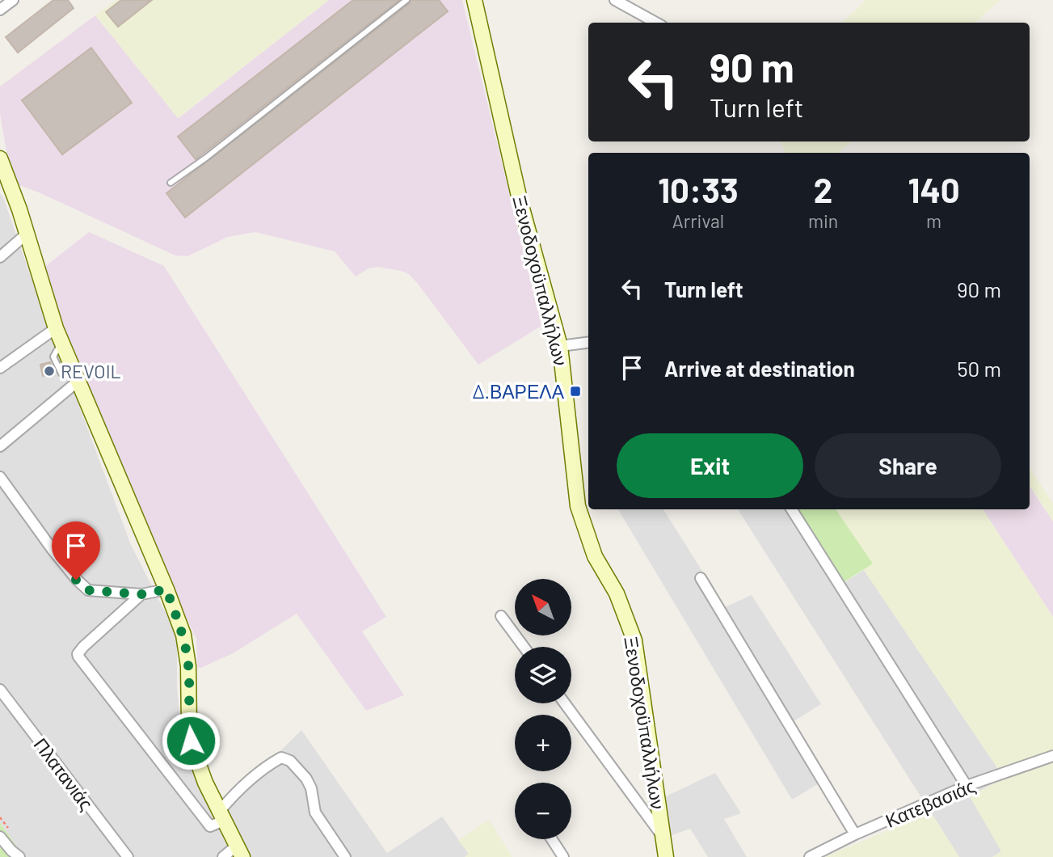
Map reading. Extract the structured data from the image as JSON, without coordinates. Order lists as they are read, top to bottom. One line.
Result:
{"streets":{"street":["Ξενοδοχοϋπαλλήλων","Πλατανιάς","Κατεβασιάς"]},"places":{"other":["REVOIL"],"transit":["Δ.ΒΑΡΕΛΑ"]},"north":"top left","page":{"turn":["90 m","Turn left"],"eta":["10:33","Arrival","2","min","140","m"],"list":[{"name":"Turn left","value":"90 m"},{"name":"Arrive at destination","value":"50 m"}],"buttons":["Exit","Share"],"map_buttons":["+","−"]}}
